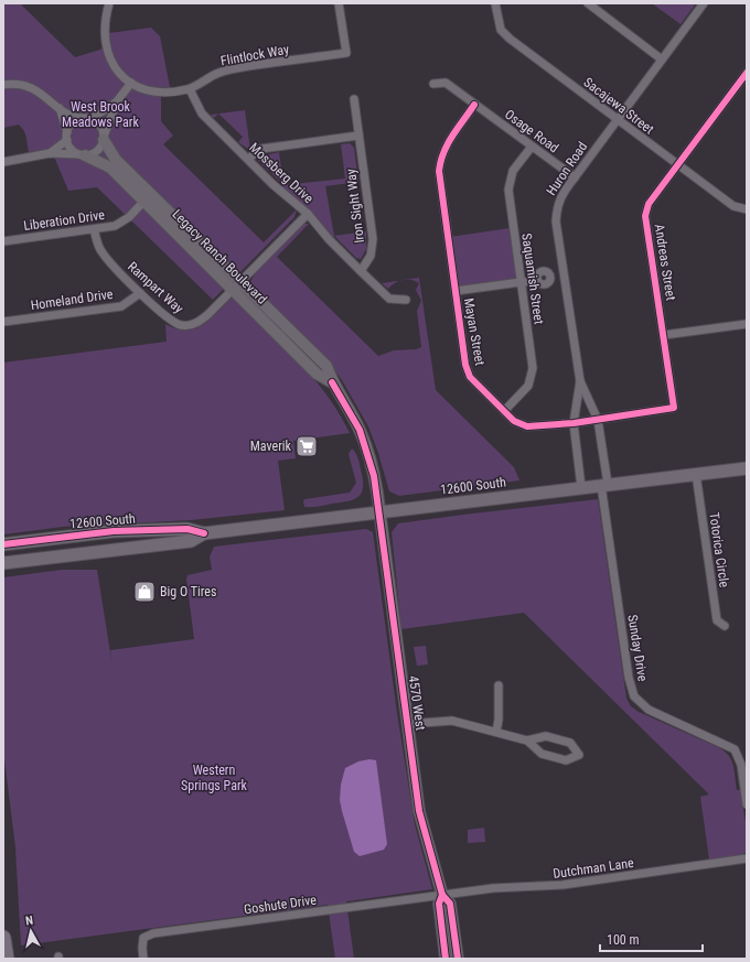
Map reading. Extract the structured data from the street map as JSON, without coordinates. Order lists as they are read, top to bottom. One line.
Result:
{"streets":{"main road":["12600 South"],"street":["Flintlock Way","Sacajewa Street","Osage Road","Huron Road","Mossberg Drive","Iron Sight Way","Liberation Drive","Legacy Ranch Boulevard","Andreas Street","Saquamish Street","Rampart Way","Homeland Drive","Mayan Street","Totorica Circle","Sunday Drive","4570 West","Dutchman Lane","Goshute Drive"]},"crossings":[["Flintlock Way","Mossberg Drive"],["Sacajewa Street","Huron Road"],["Sacajewa Street","Andreas Street"],["Osage Road","Huron Road"],["Osage Road","Saquamish Street"],["Osage Road","Mayan Street"],["Huron Road","Mayan Street"],["Huron Road","12600 South"],["Huron Road","Sunday Drive"],["Mossberg Drive","Iron Sight Way"],["Mossberg Drive","Rampart Way"],["Liberation Drive","Legacy Ranch Boulevard"],["Liberation Drive","Rampart Way"],["Legacy Ranch Boulevard","Rampart Way"],["Legacy Ranch Boulevard","12600 South"],["Legacy Ranch Boulevard","4570 West"],["Andreas Street","Mayan Street"],["Saquamish Street","Mayan Street"],["Rampart Way","Homeland Drive"],["12600 South","Totorica Circle"],["12600 South","Sunday Drive"],["12600 South","4570 West"],["4570 West","Dutchman Lane"],["4570 West","Goshute Drive"],["Dutchman Lane","Goshute Drive"]],"parks":["West Brook Meadows Park","Western Springs Park"],"places":{"supermarket":["Maverik"],"shop":["Big O Tires"]},"scale_bar":"100 m","north":"top"}
